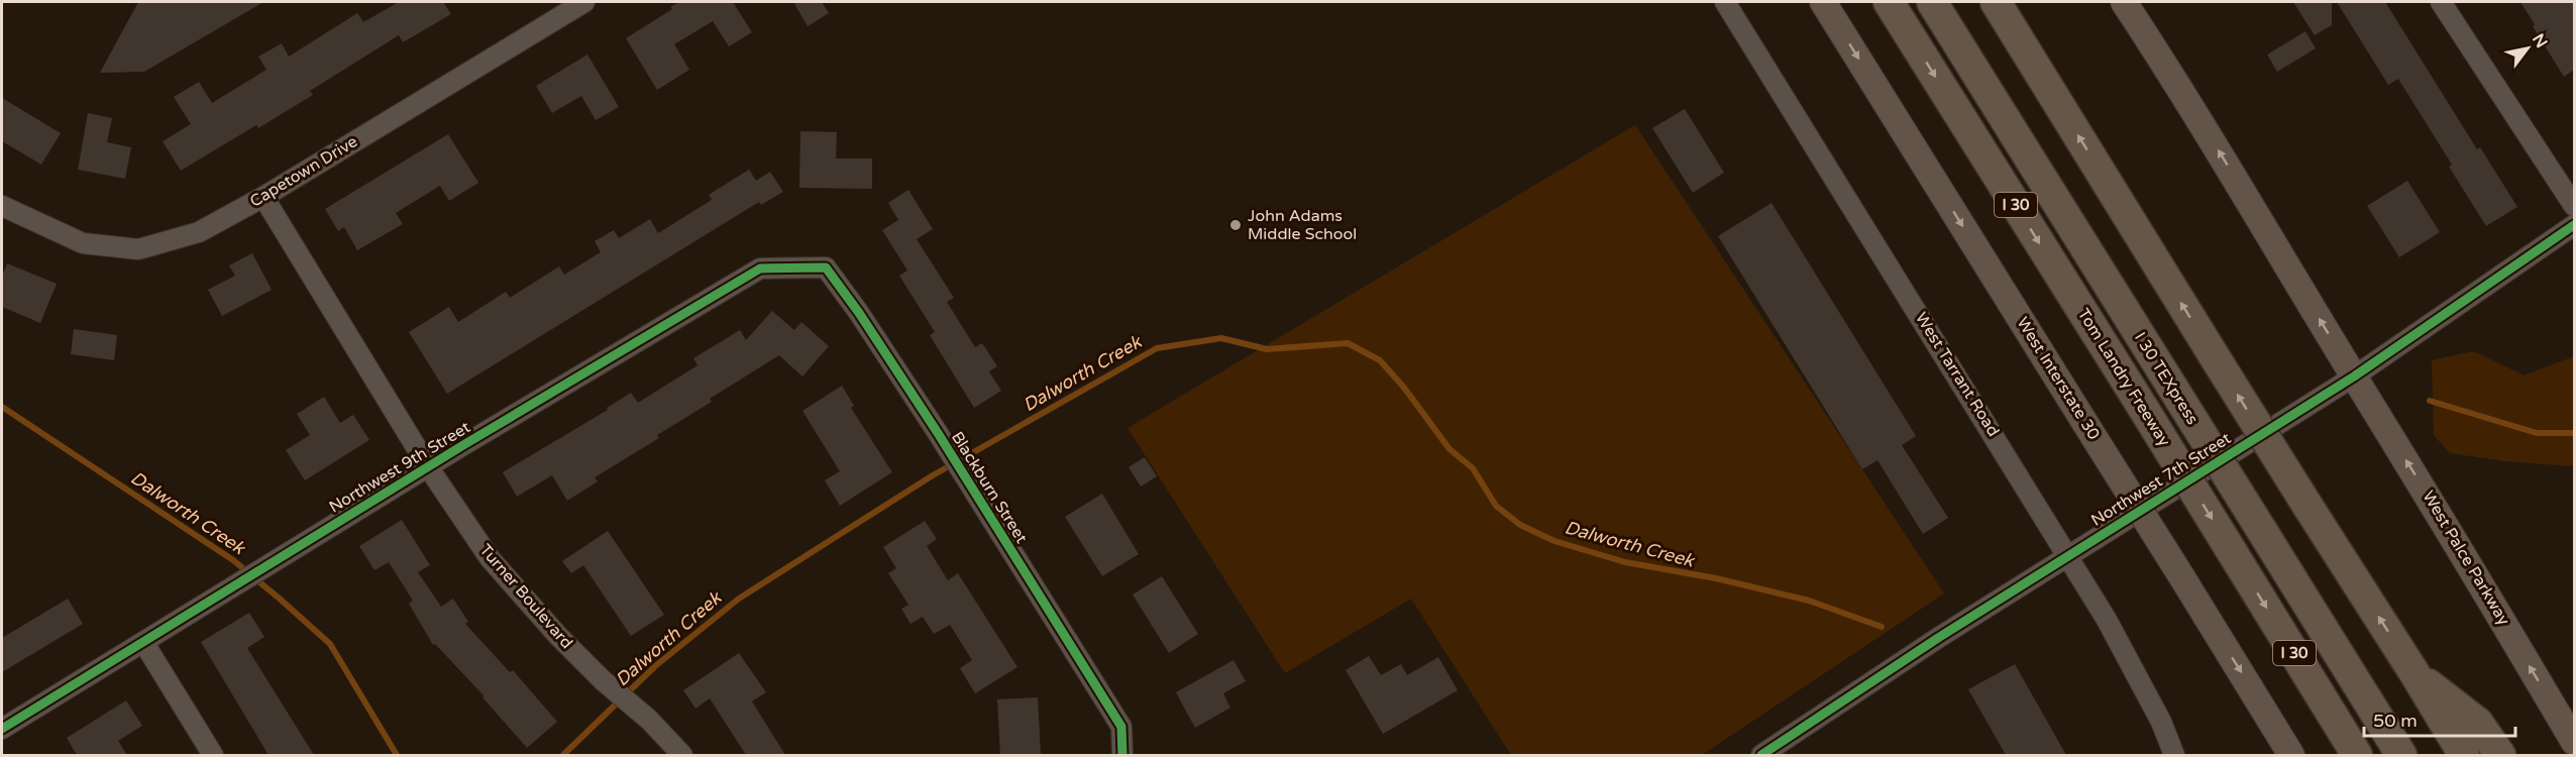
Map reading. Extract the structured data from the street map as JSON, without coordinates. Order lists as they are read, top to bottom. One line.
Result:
{"streets":{"highway":["I 30","Tom Landry Freeway","I 30 TEXpress"],"main road":["West Interstate 30","West Palce Parkway"],"street":["Capetown Drive","West Tarrant Road","Northwest 9th Street","Northwest 7th Street","Blackburn Street","Turner Boulevard"]},"crossings":[["Capetown Drive","Turner Boulevard"],["West Tarrant Road","Northwest 7th Street"],["Northwest 9th Street","Blackburn Street"],["Northwest 9th Street","Turner Boulevard"],["Northwest 7th Street","West Palce Parkway"]],"one_way":["West Interstate 30","West Palce Parkway"],"water":["Dalworth Creek"],"places":["John Adams Middle School"],"scale_bar":"50 m","north":"top right"}
